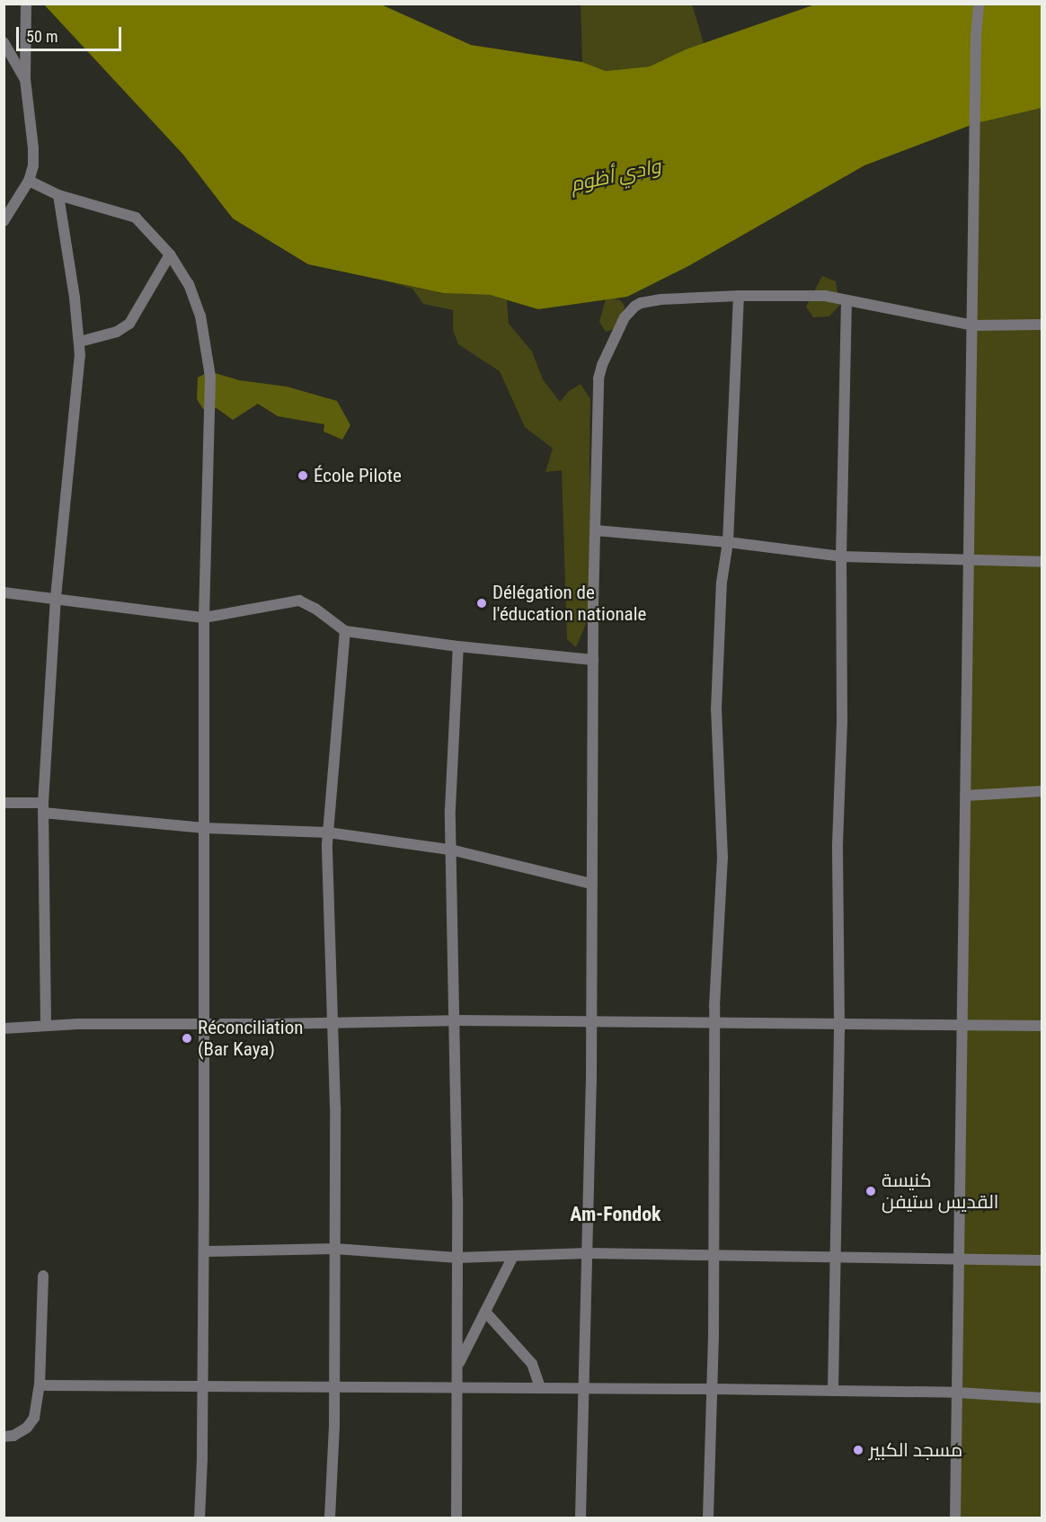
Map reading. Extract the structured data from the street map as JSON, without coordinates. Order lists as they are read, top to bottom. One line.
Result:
{"districts":["Am-Fondok"],"water":["وادي أظوم"],"places":["École Pilote","Délégation de l'éducation nationale","Réconciliation (Bar Kaya)","كنيسة القديس ستيفن","مسجد الكبير"],"scale_bar":"50 m"}
